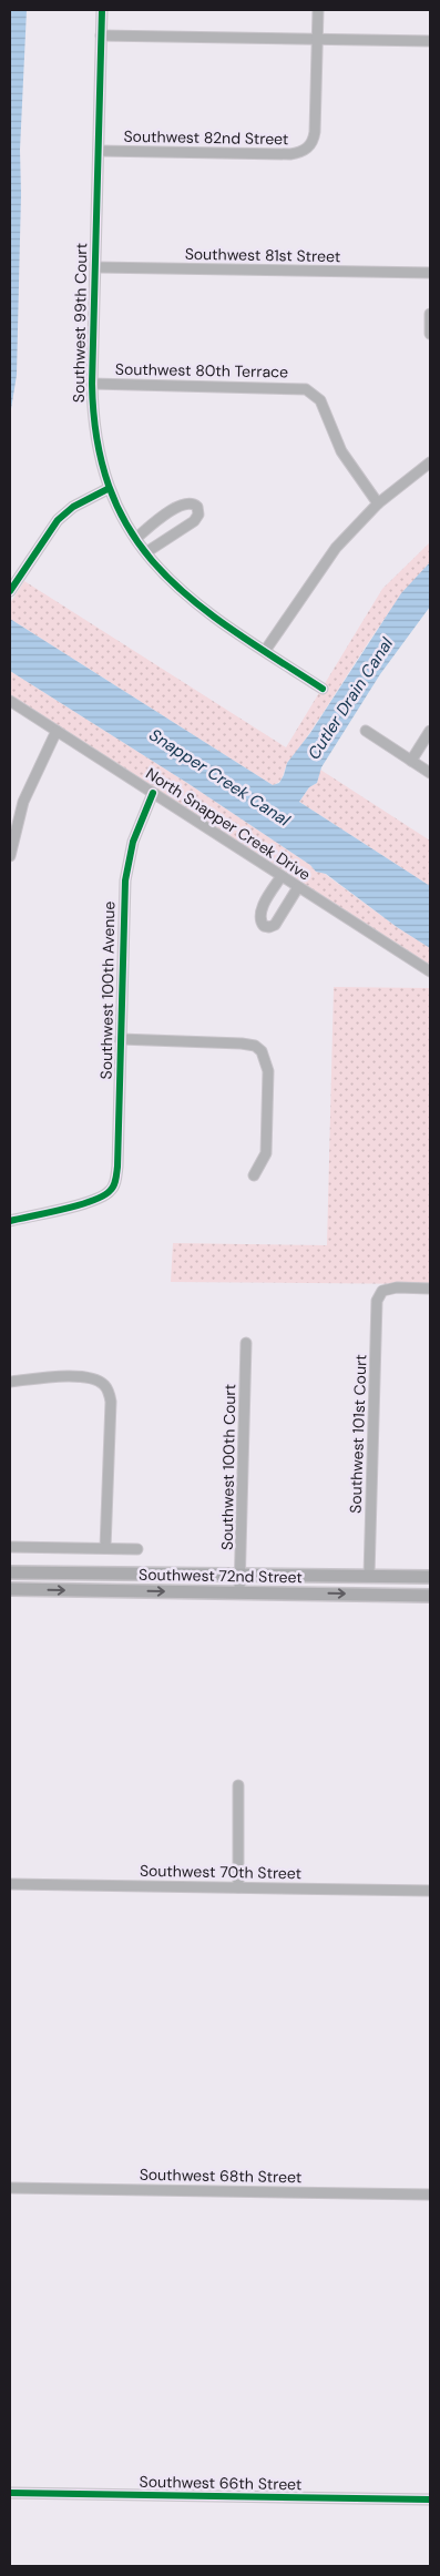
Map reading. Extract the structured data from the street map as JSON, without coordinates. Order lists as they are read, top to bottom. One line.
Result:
{"streets":{"main road":["Southwest 72nd Street"],"street":["Southwest 82nd Street","Southwest 81st Street","Southwest 99th Court","Southwest 80th Terrace","North Snapper Creek Drive","Southwest 100th Avenue","Southwest 101st Court","Southwest 100th Court","Southwest 70th Street","Southwest 68th Street","Southwest 66th Street"]},"crossings":[["Southwest 82nd Street","Southwest 99th Court"],["Southwest 81st Street","Southwest 99th Court"],["Southwest 99th Court","Southwest 80th Terrace"],["North Snapper Creek Drive","Southwest 100th Avenue"],["Southwest 101st Court","Southwest 72nd Street"],["Southwest 100th Court","Southwest 72nd Street"]],"water":["Cutler Drain Canal","Snapper Creek Canal"]}
